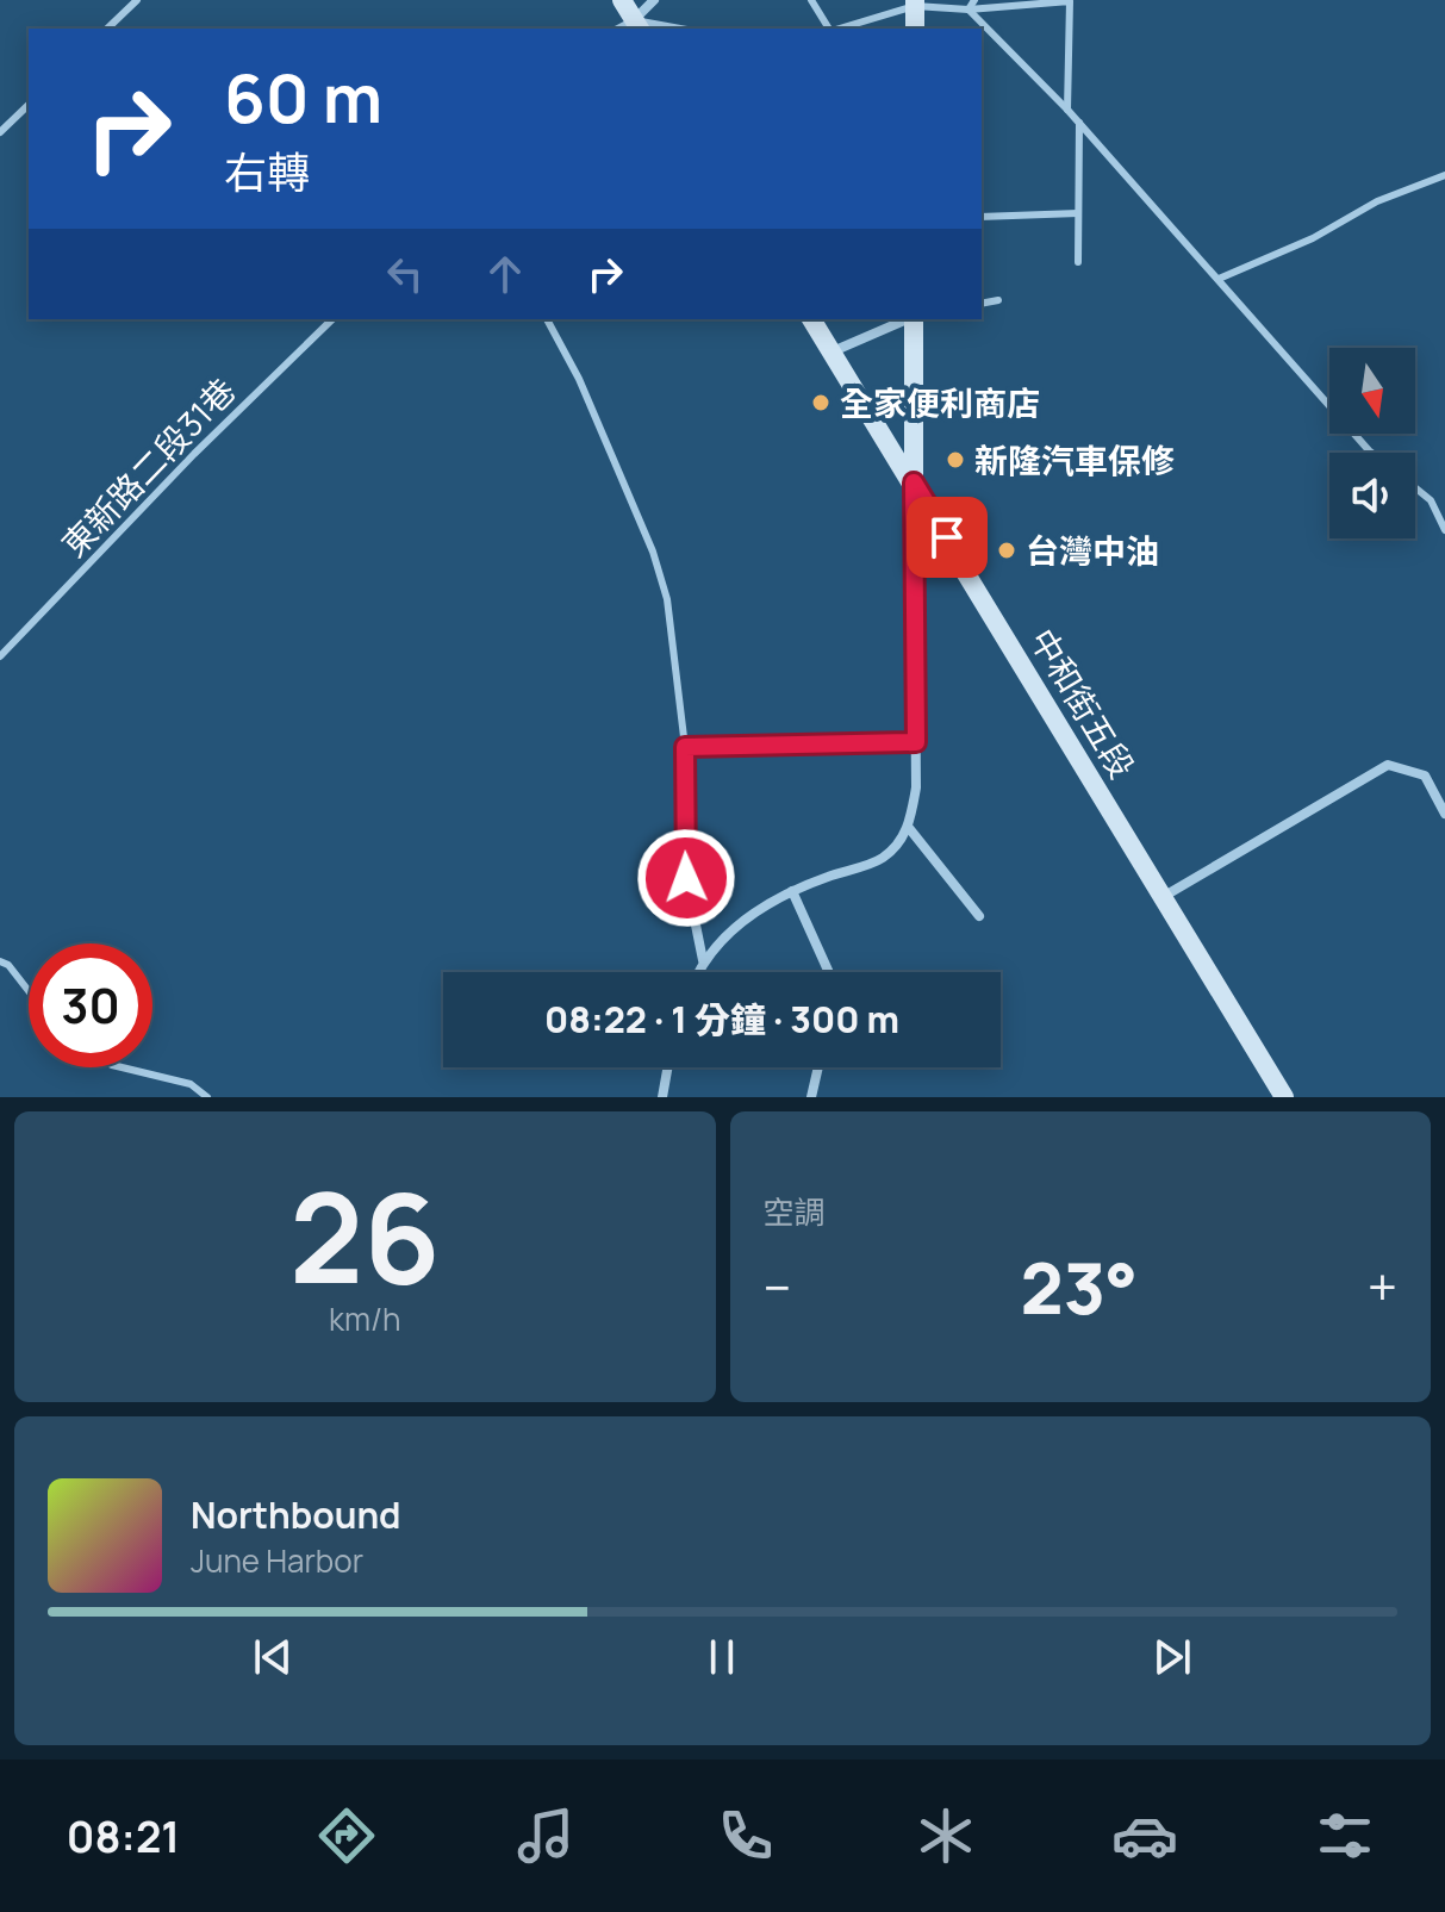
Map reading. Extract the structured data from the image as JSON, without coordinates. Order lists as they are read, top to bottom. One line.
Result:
{"streets":{"main road":["中和街五段"],"lane":["東新路二段31巷"]},"places":["全家便利商店","新隆汽車保修","台灣中油"],"north":"bottom","page":{"turn":["60 m","右轉"],"limit":"30","trip":"08:22 · 1 分鐘 · 300 m","tile":[["26","km/h"],"空調"],"heat":["−","23°","+"],"song":["Northbound","June Harbor"],"tabs":"08:21"}}
